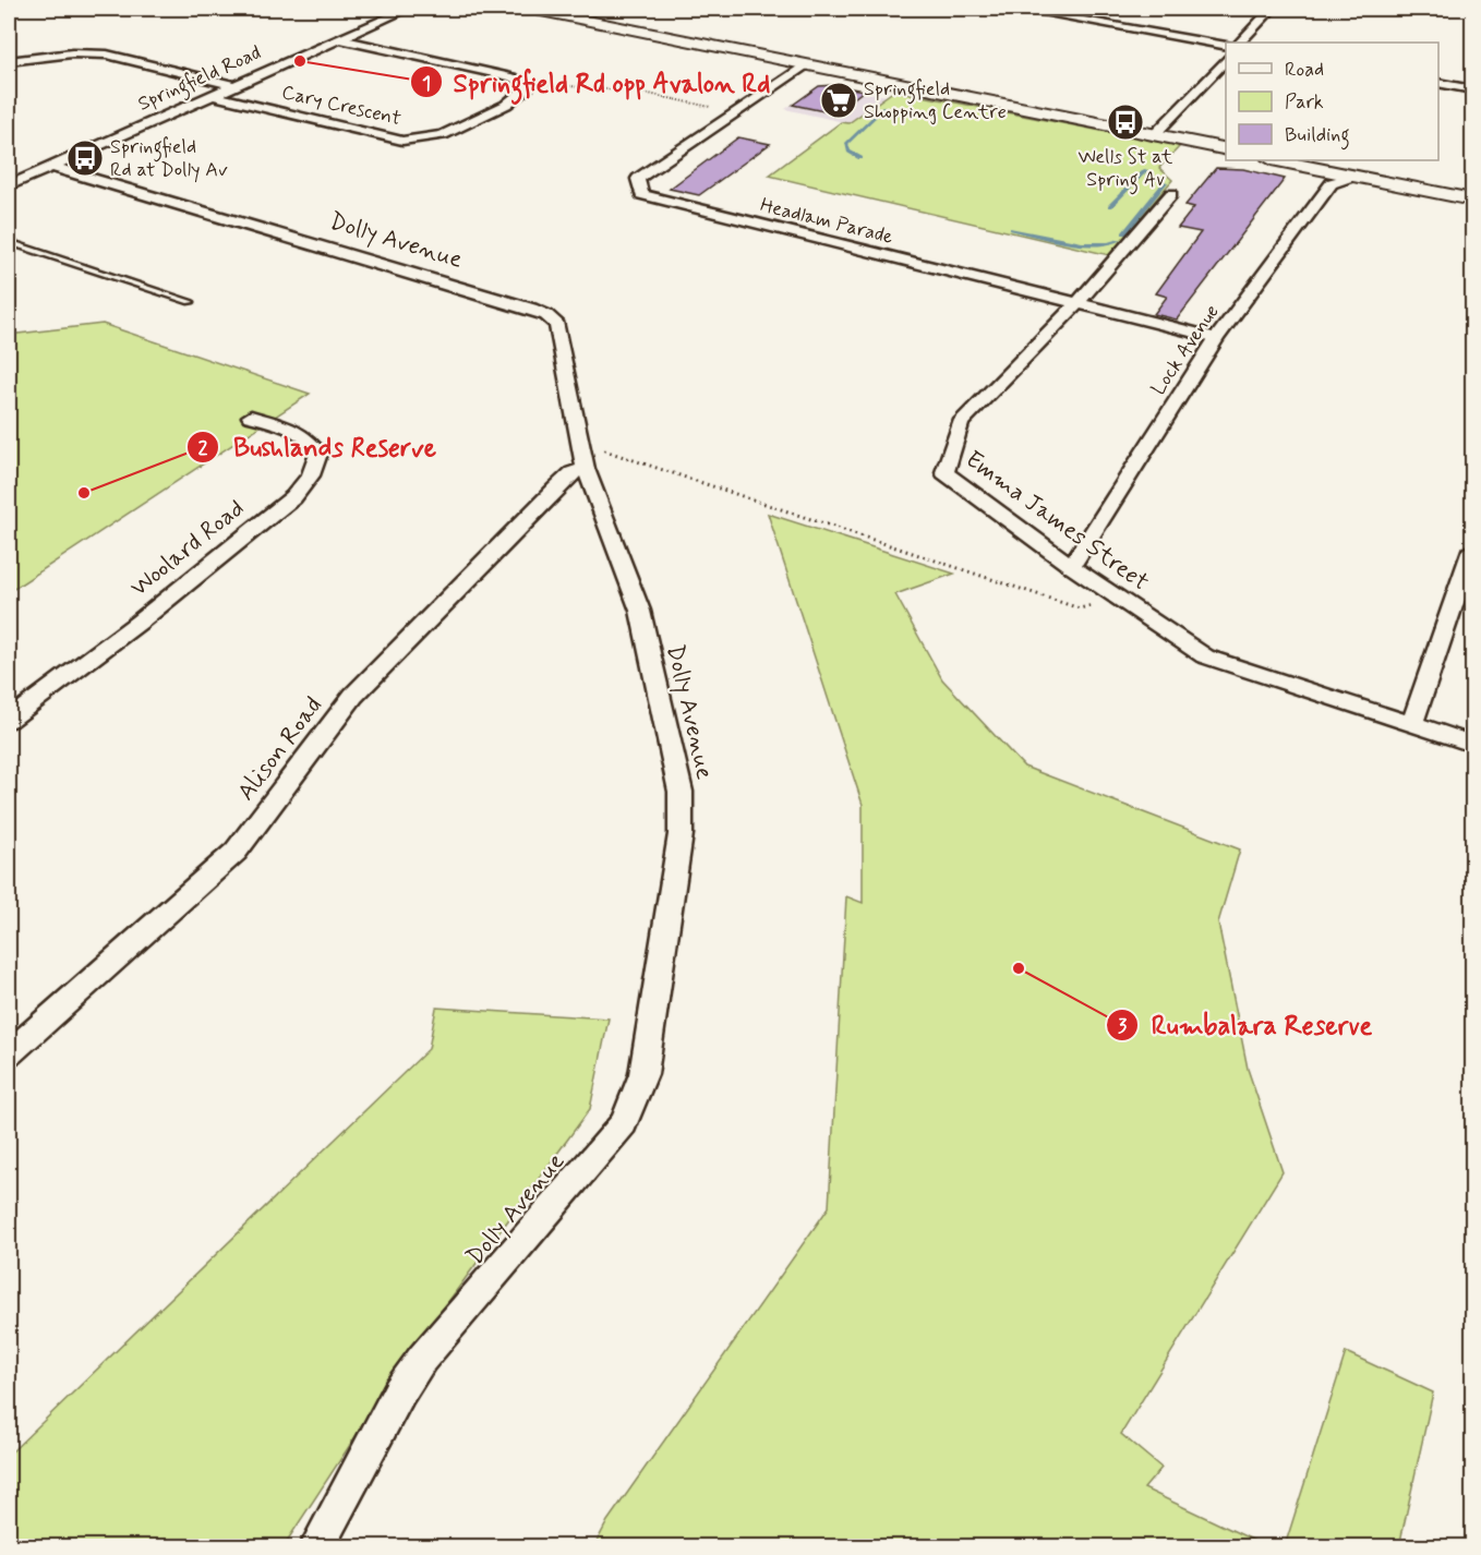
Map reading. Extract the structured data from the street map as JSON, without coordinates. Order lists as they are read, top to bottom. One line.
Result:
{"streets":{"street":["Springfield Road","Cary Crescent","Headlam Parade","Dolly Avenue","Lock Avenue","Emma James Street","Woolard Road","Alison Road"]},"crossings":[["Springfield Road","Cary Crescent"],["Springfield Road","Dolly Avenue"],["Headlam Parade","Lock Avenue"],["Headlam Parade","Emma James Street"],["Dolly Avenue","Alison Road"],["Lock Avenue","Emma James Street"]],"places":{"other":["Springfield Rd opp Avalon Rd","Bushlands Reserve","Rumbalara Reserve"],"supermarket":["Springfield Shopping Centre"],"bus stop":["Wells St at Spring Av","Springfield Rd at Dolly Av"]},"legend":["Road","Park","Building"]}
